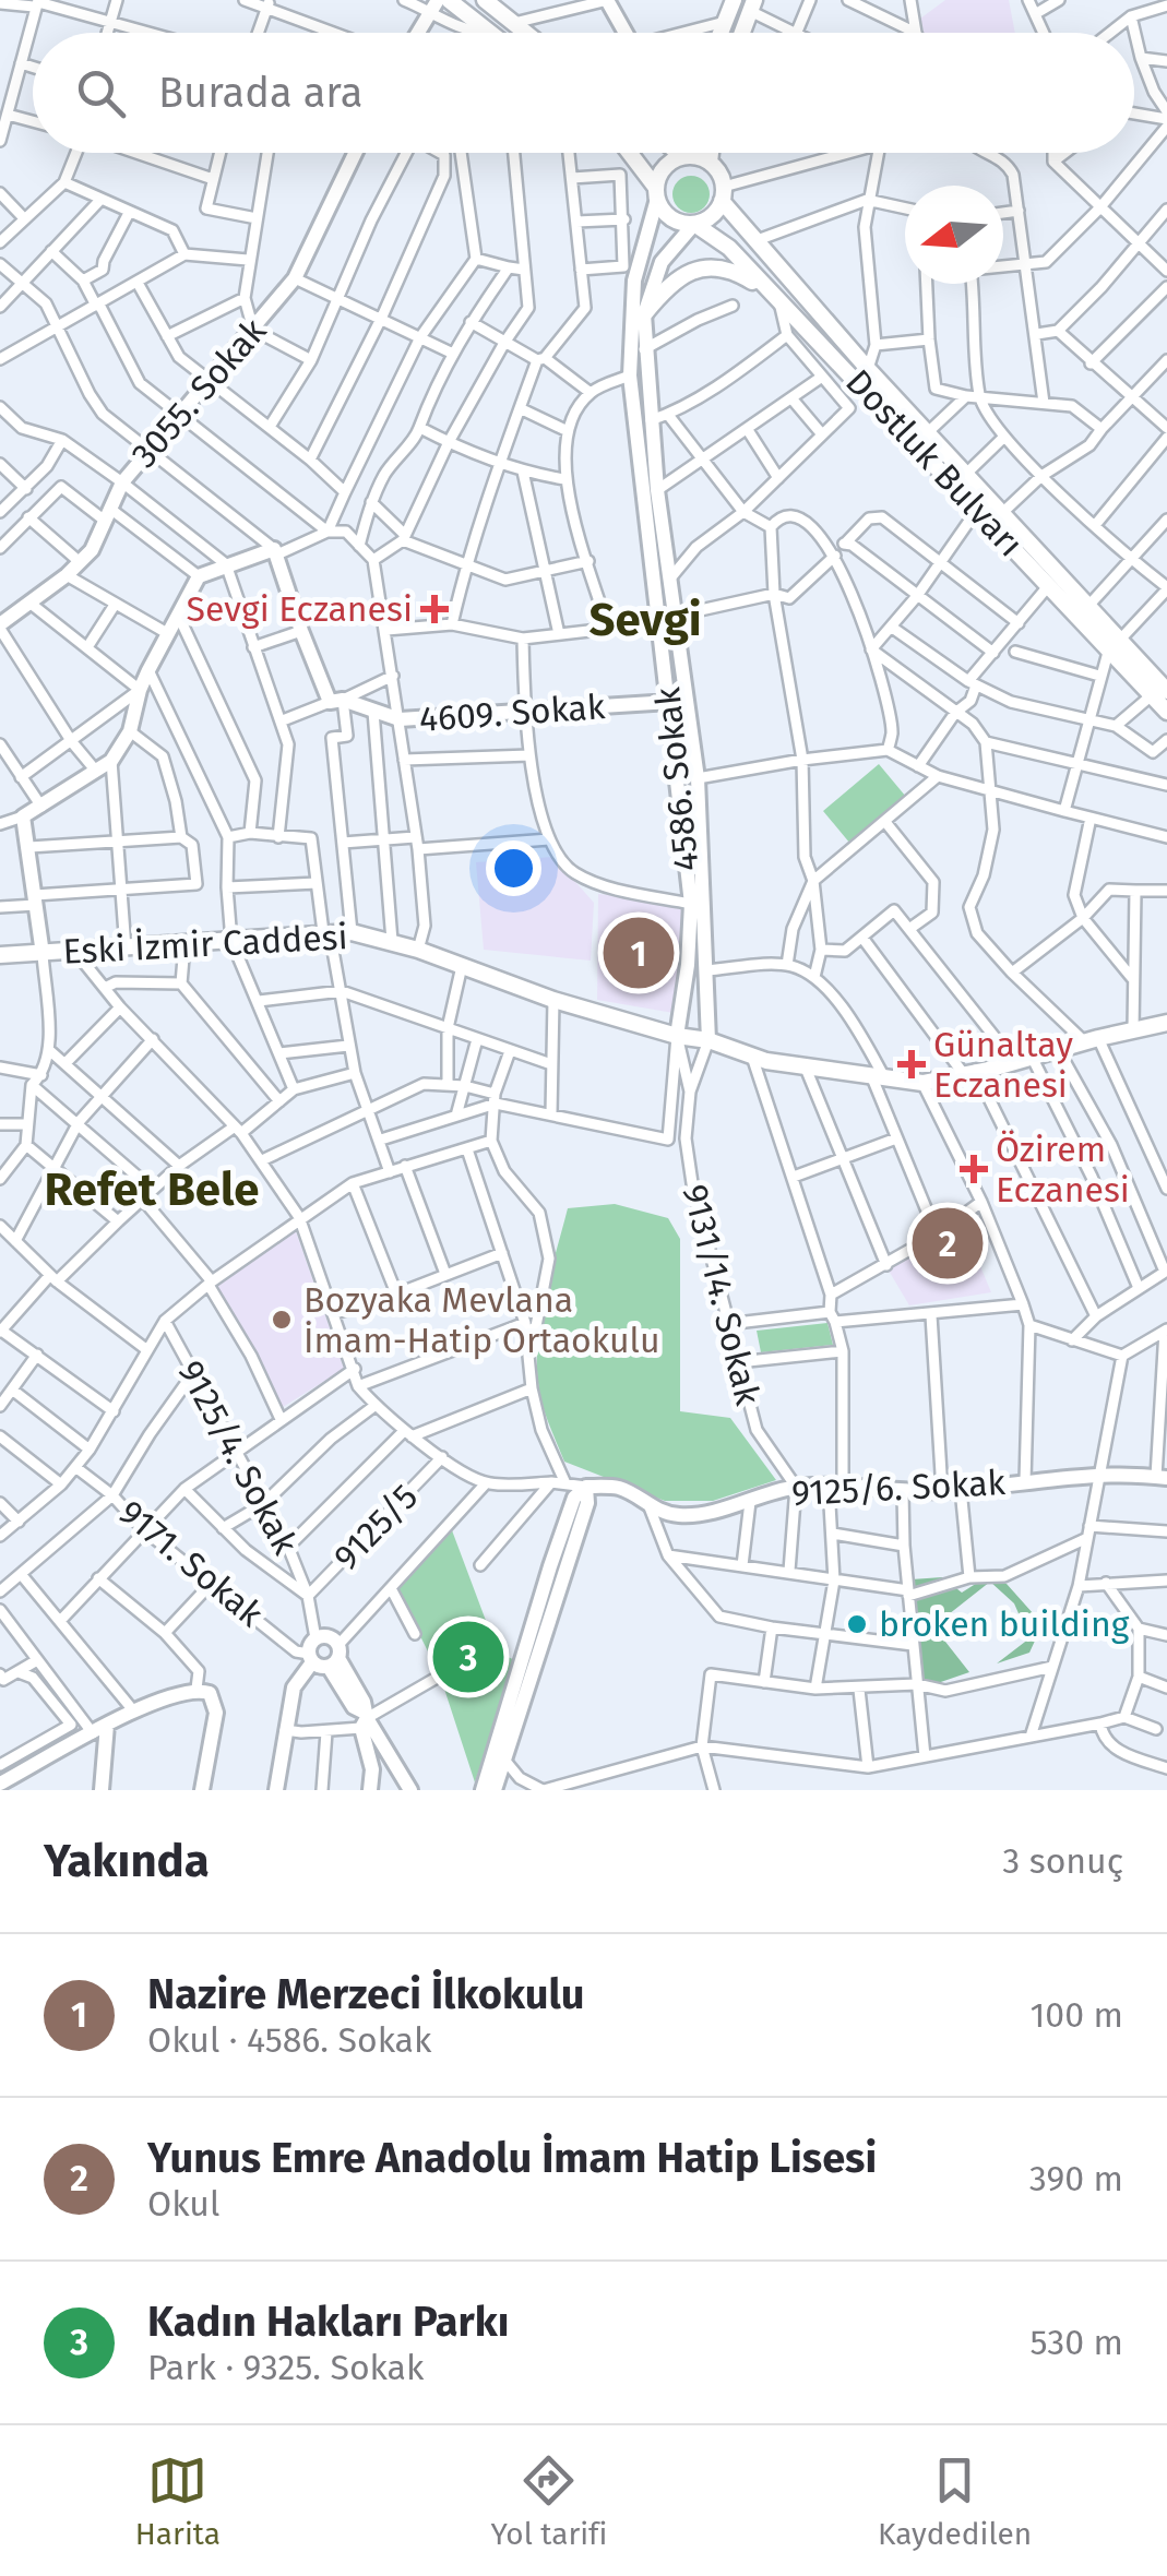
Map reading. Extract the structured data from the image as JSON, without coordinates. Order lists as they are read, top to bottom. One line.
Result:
{"streets":{"main road":["3055. Sokak","Dostluk Bulvarı","4609. Sokak","4586. Sokak","Eski İzmir Caddesi","9125/6. Sokak"],"street":["9131/14. Sokak","9125/4. Sokak","9125/5","9171. Sokak"]},"crossings":[["Dostluk Bulvarı","4586. Sokak"],["4609. Sokak","4586. Sokak"],["4586. Sokak","Eski İzmir Caddesi"],["4586. Sokak","9131/14. Sokak"],["Eski İzmir Caddesi","9131/14. Sokak"],["9131/14. Sokak","9125/6. Sokak"],["9125/4. Sokak","9125/5"]],"districts":["Sevgi","Refet Bele"],"places":{"health":["Sevgi Eczanesi","Günaltay Eczanesi","Özirem Eczanesi"],"other":["Bozyaka Mevlana İmam-Hatip Ortaokulu","broken building"]},"north":"left","page":{"search":"Burada ara","pins":["1","2","3"],"heading":["Yakında","3 sonuç"],"list":[{"mark":"1","name":"Nazire Merzeci İlkokulu","note":"Okul · 4586. Sokak","value":"100 m"},{"mark":"2","name":"Yunus Emre Anadolu İmam Hatip Lisesi","note":"Okul","value":"390 m"},{"mark":"3","name":"Kadın Hakları Parkı","note":"Park · 9325. Sokak","value":"530 m"}],"nav":["Harita","Yol tarifi","Kaydedilen"]}}
